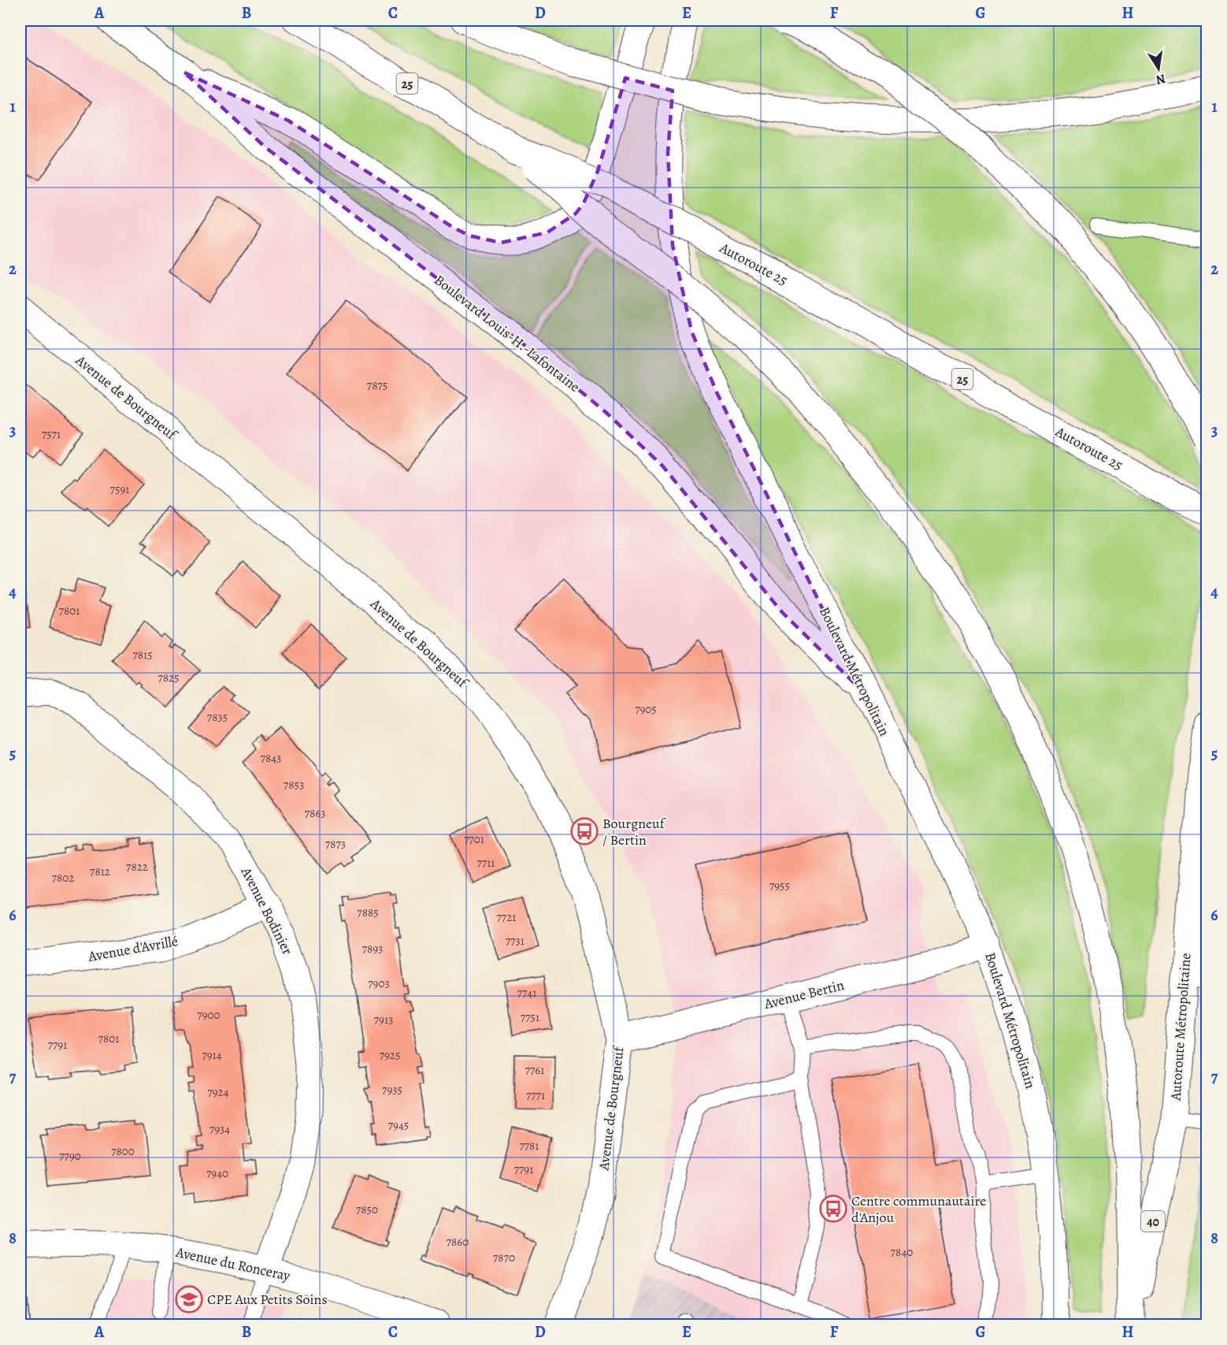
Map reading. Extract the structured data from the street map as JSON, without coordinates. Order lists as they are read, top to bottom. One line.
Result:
{"streets":{"main road":["25","Autoroute 25","Boulevard Louis-H.-Lafontaine","Avenue de Bourgneuf","Boulevard Métropolitain","Avenue Bodinier","Avenue d'Avrillé","Avenue Bertin","Autoroute Métropolitaine","40","Avenue du Ronceray"]},"crossings":[["25","Autoroute 25"],["Boulevard Louis-H.-Lafontaine","Boulevard Métropolitain"],["Avenue de Bourgneuf","Avenue Bertin"],["Boulevard Métropolitain","Avenue Bertin"],["Avenue Bodinier","Avenue d'Avrillé"],["Avenue Bodinier","Avenue du Ronceray"]],"places":{"bus stop":["Bourgneuf / Bertin","Centre communautaire d'Anjou"],"school or university":["CPE Aux Petits Soins"]},"house_numbers":["7875","7571","7591","7801","7815","7825","7905","7835","7843","7853","7863","7701","7873","7711","7822","7812","7802","7955","7885","7721","7731","7893","7903","7741","7900","7751","7913","7801","7791","7914","7925","7761","7935","7924","7771","7945","7934","7781","7800","7790","7791","7940","7850","7860","7840","7870"],"north":"bottom","grid":{"columns":["A","B","C","D","E","F","G","H"],"rows":["1","2","3","4","5","6","7","8"]}}
